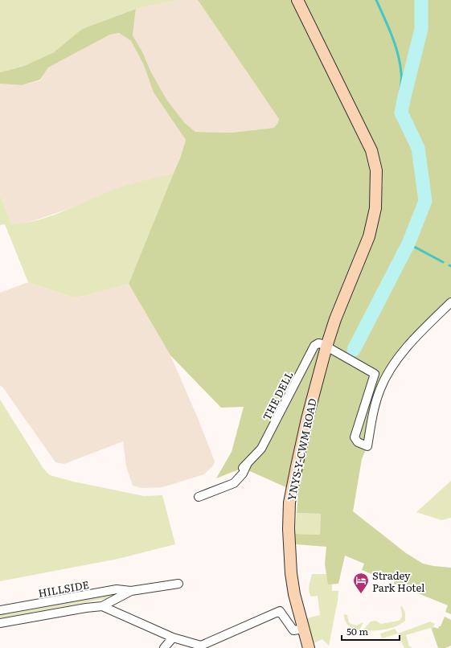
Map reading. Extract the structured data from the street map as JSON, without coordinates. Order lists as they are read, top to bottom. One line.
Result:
{"streets":{"main road":["YNYS-Y-CWM ROAD"],"street":["THE DELL","HILLSIDE"]},"crossings":[["THE DELL","YNYS-Y-CWM ROAD"],["YNYS-Y-CWM ROAD","HILLSIDE"]],"places":{"hotel":["Stradey Park Hotel"]},"scale_bar":"50 m"}
